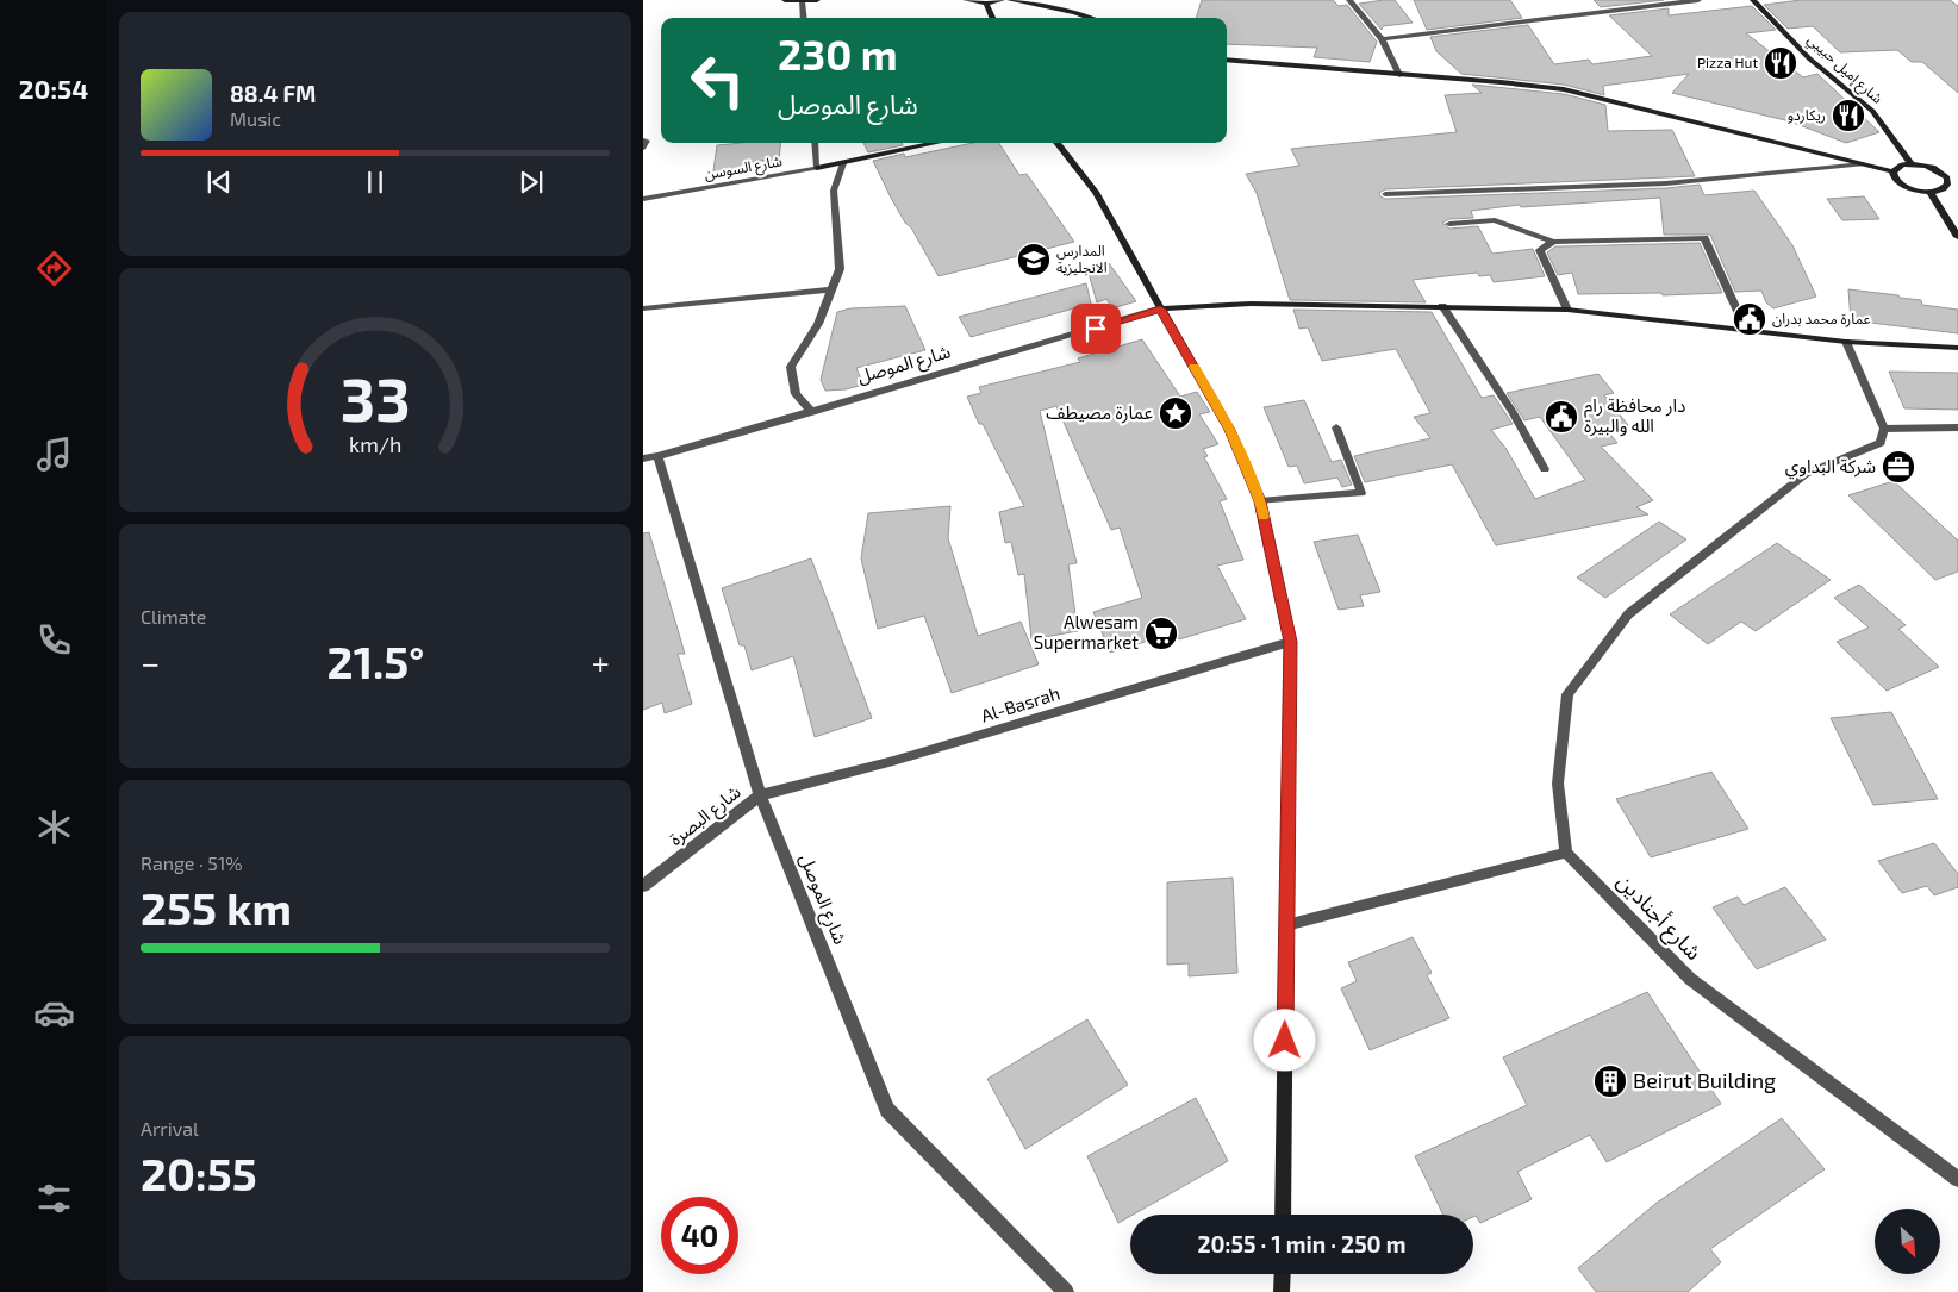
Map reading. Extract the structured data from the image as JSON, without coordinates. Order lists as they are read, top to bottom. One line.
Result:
{"streets":{"street":["شارع إميل حبيبي","شارع السوسن","شارع الموصل","Al-Basrah","شارع البصرة","شارع أجنادين"]},"crossings":[["شارع الموصل","Al-Basrah"],["شارع الموصل","شارع البصرة"],["Al-Basrah","شارع البصرة"]],"places":{"restaurant":["Pizza Hut","ريكاردو"],"school or university":["المدارس الانجليزية"],"public building":["عمارة محمد بدران","دار محافظة رام الله والبيرة"],"place":["عمارة مصيطف"],"office":["شركة البداوي"],"supermarket":["Alwesam Supermarket"],"building":["Beirut Building"]},"north":"bottom right","page":{"tabs":"20:54","turn":["230 m","شارع الموصل"],"song":["88.4 FM","Music"],"tile":["Climate",["Range · 51%","255 km"],["Arrival","20:55"]],"heat":["−","21.5°","+"],"limit":"40","trip":"20:55 · 1 min · 250 m","gauge":["33","km/h"]}}
